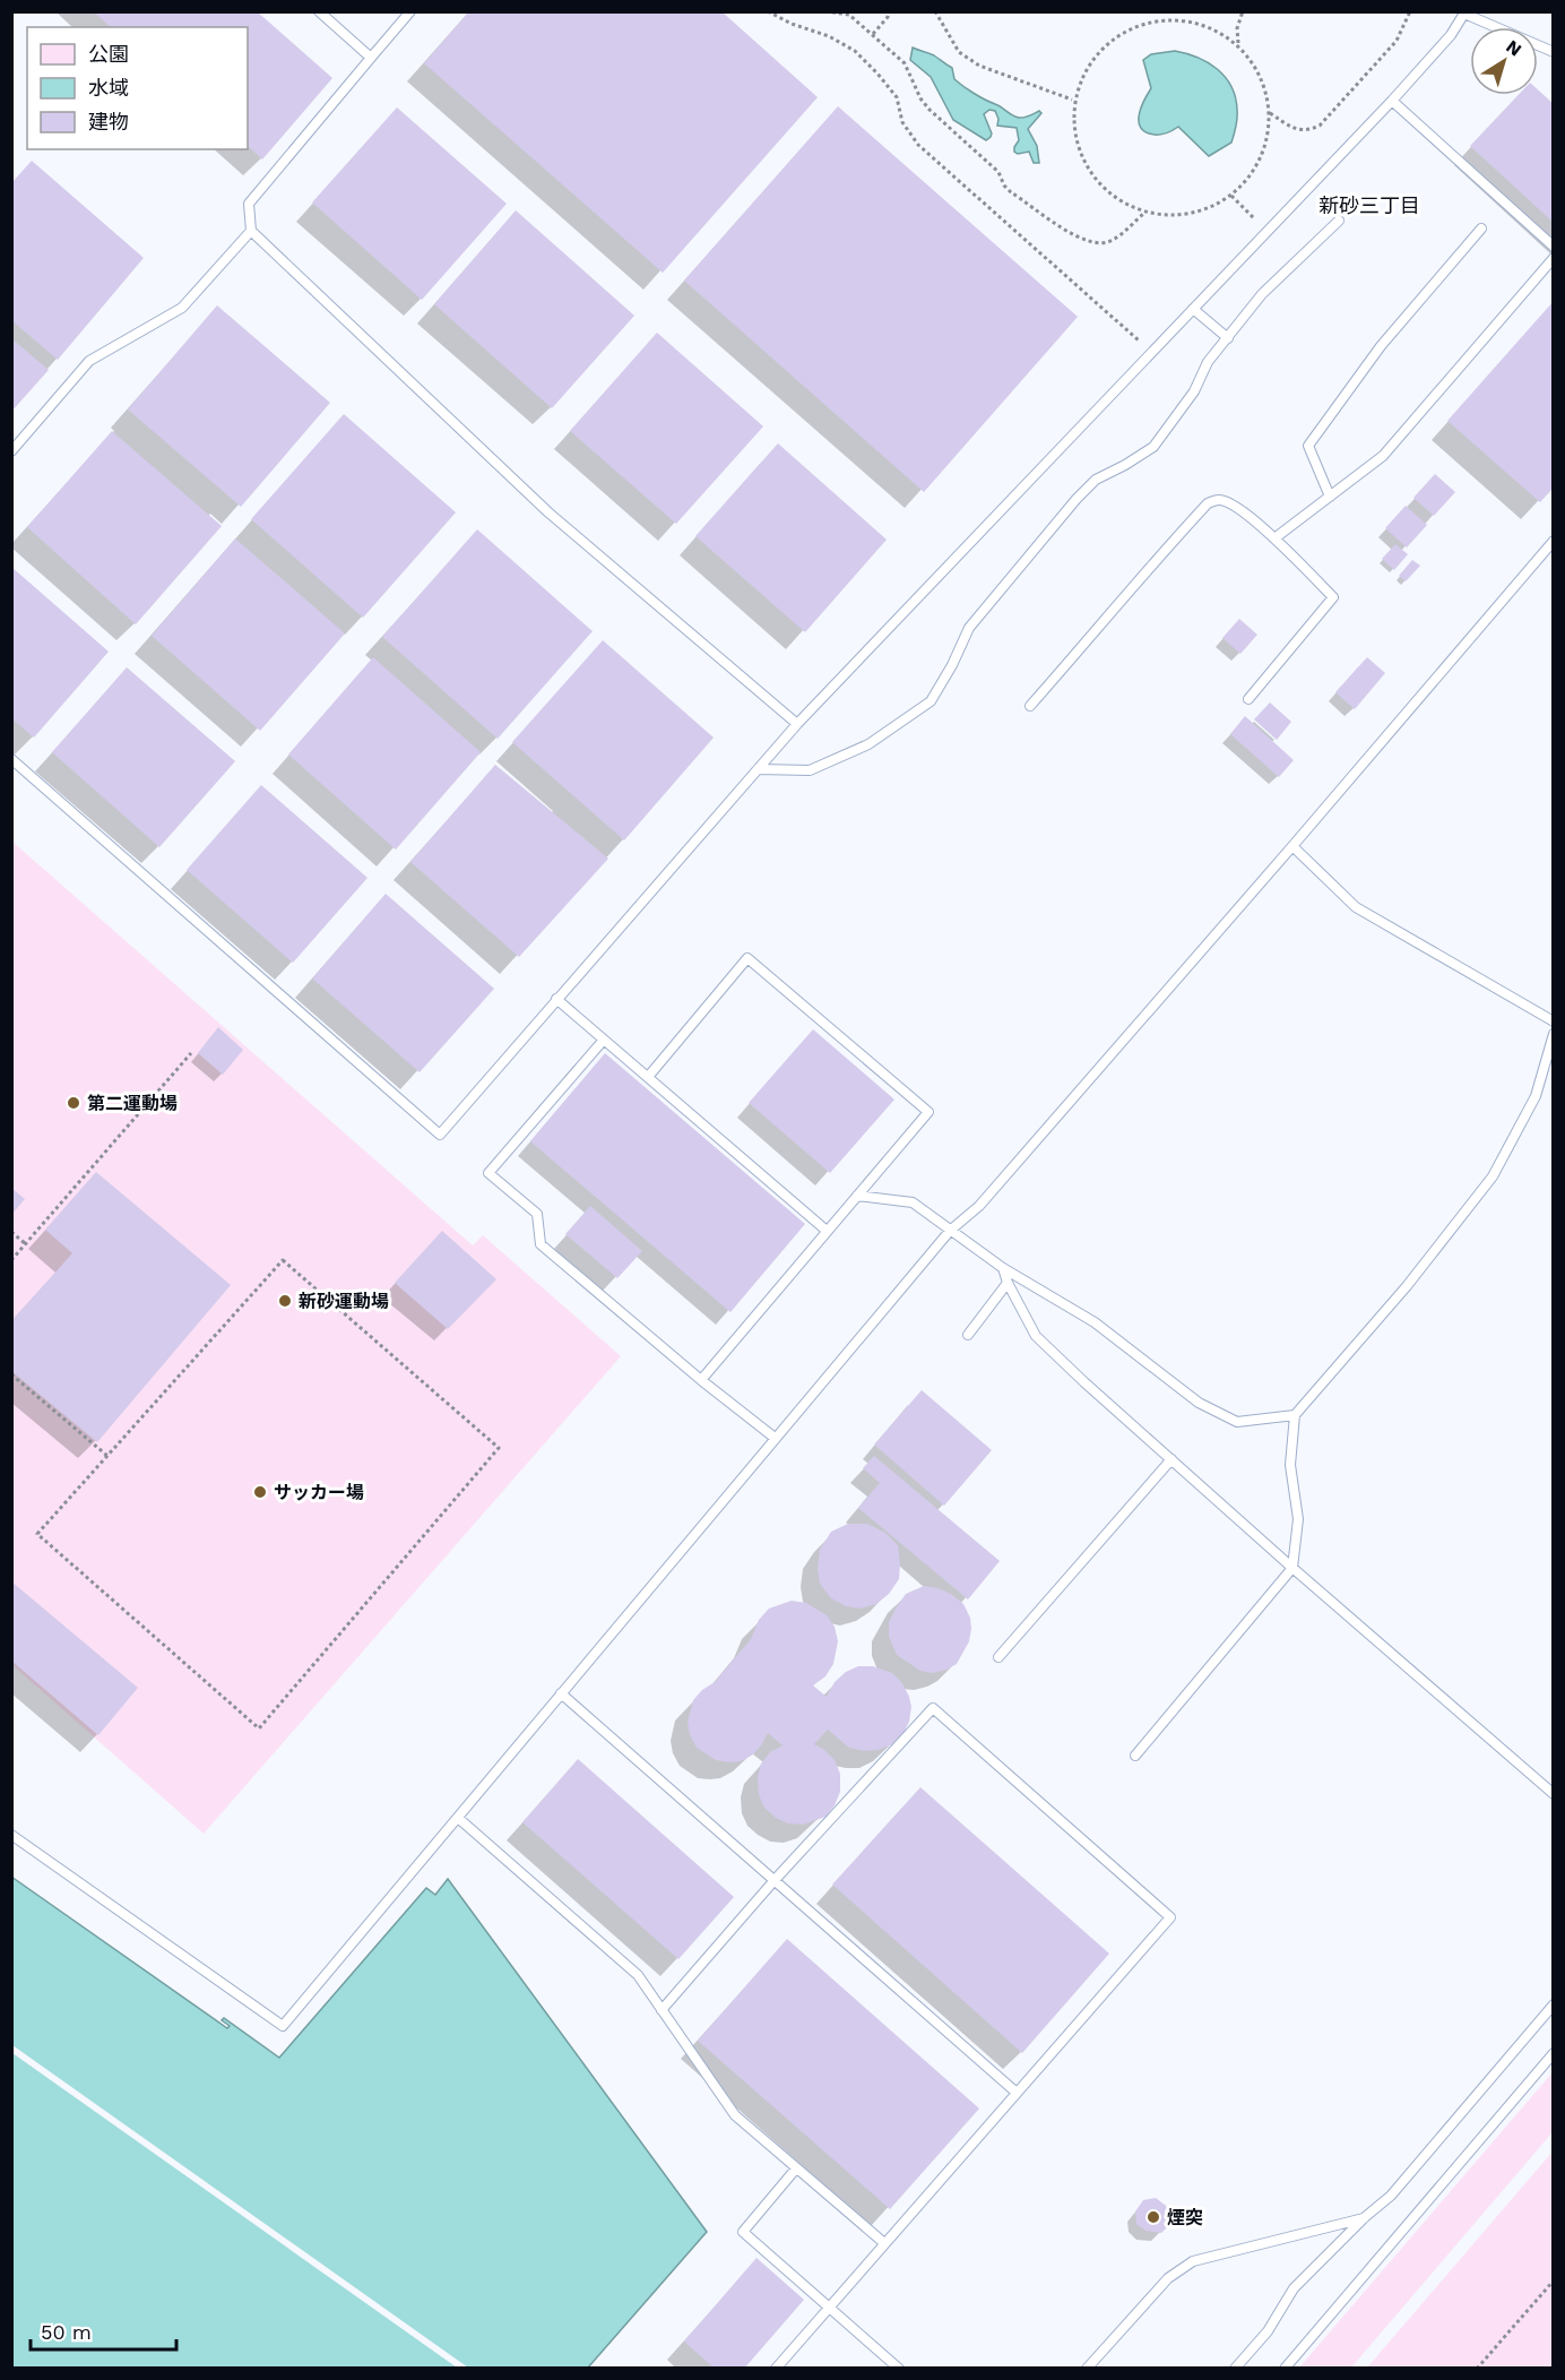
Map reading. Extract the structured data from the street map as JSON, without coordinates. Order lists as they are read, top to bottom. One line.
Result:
{"districts":["新砂三丁目"],"places":["第二運動場","新砂運動場","サッカー場","煙突"],"legend":["公園","水域","建物"],"scale_bar":"50 m","north":"top right"}
